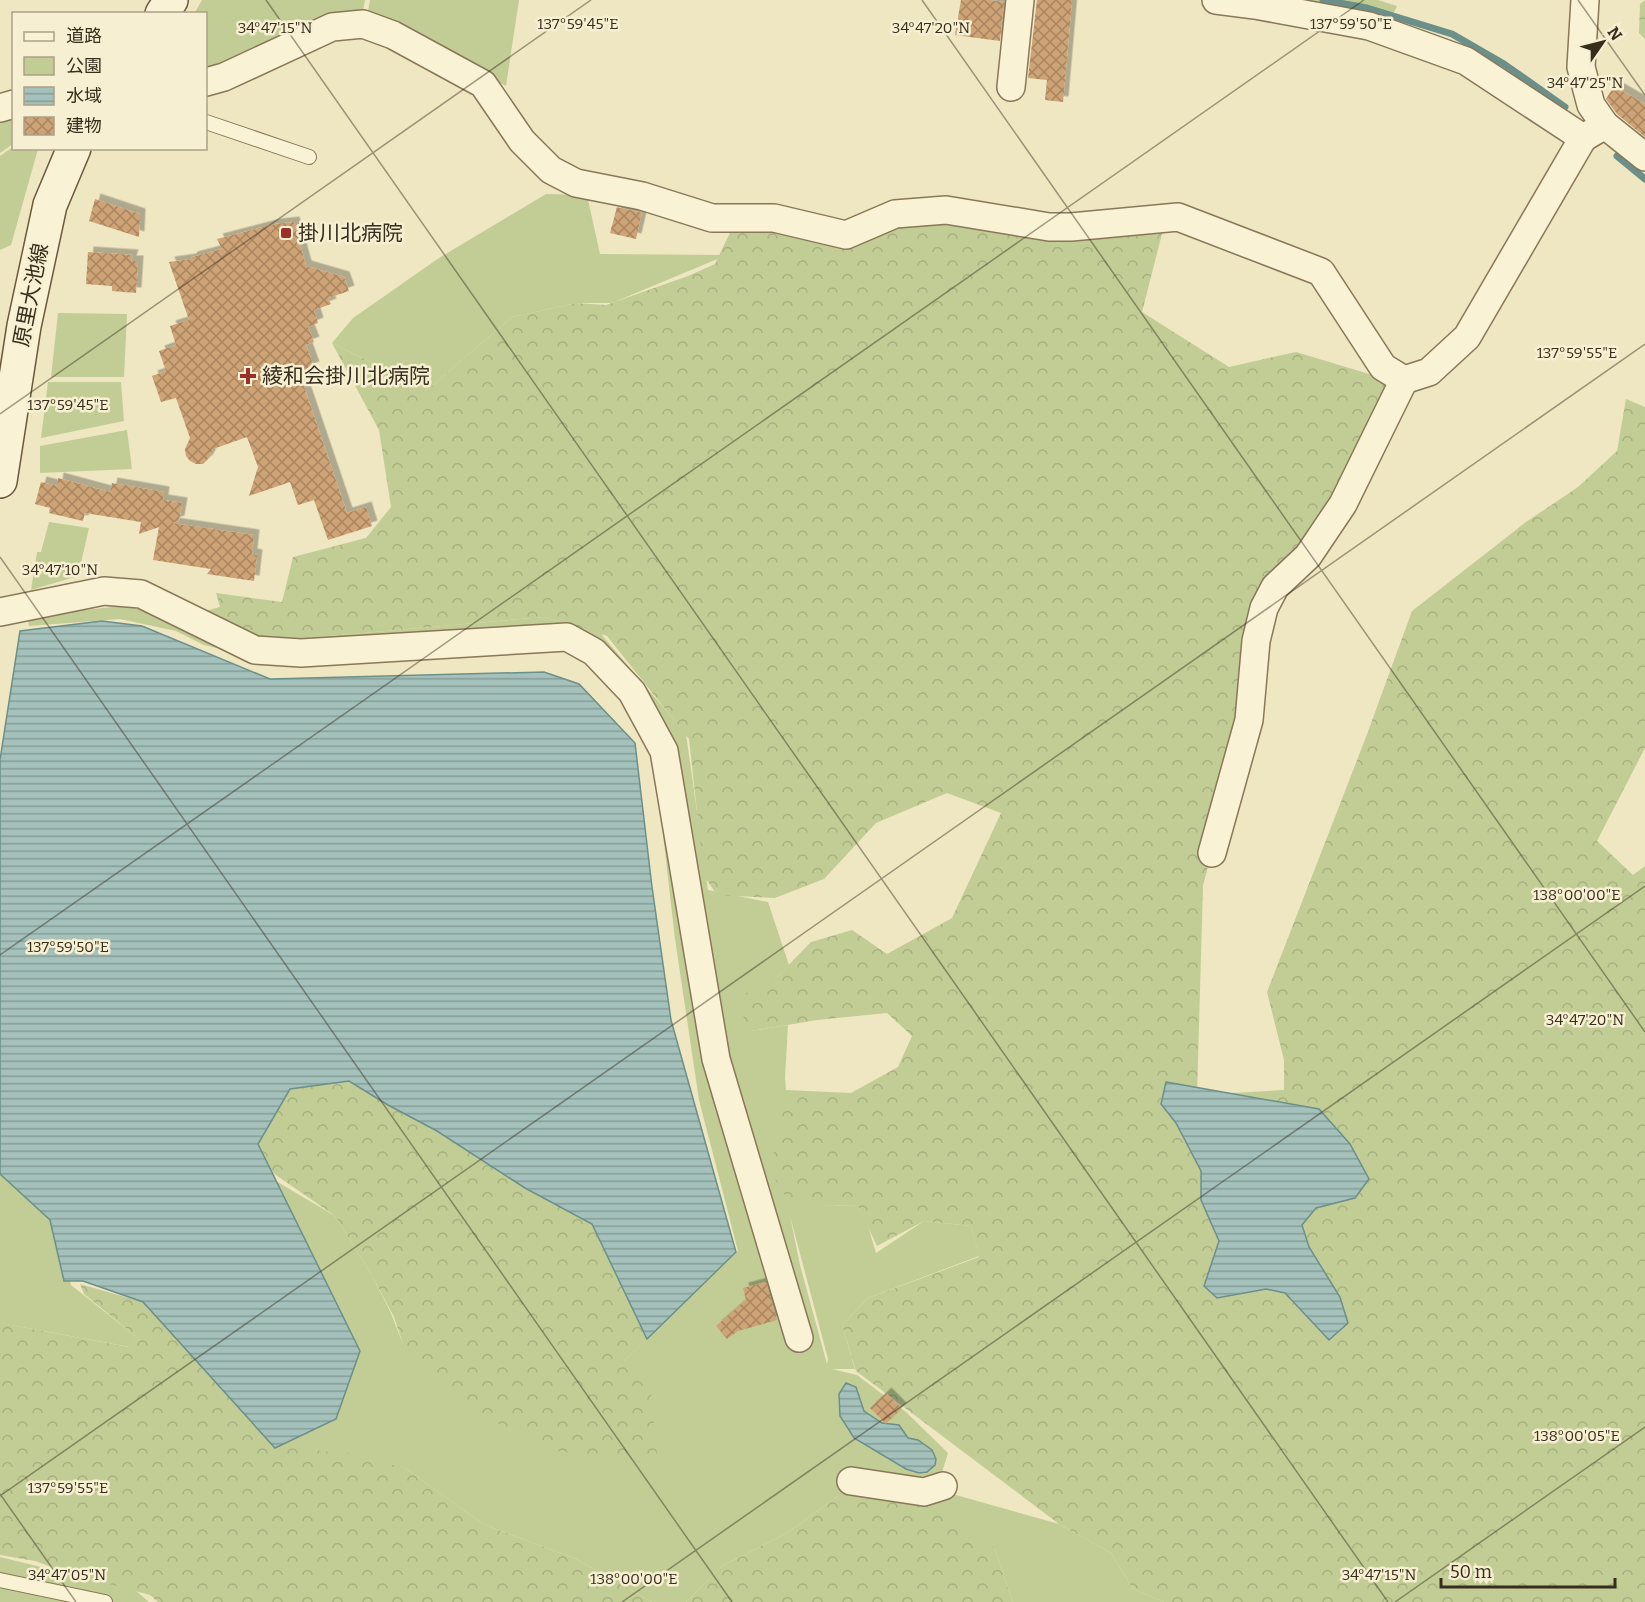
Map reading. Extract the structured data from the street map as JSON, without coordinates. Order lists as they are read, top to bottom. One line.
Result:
{"streets":{"main road":["原里大池線"]},"places":{"transit":["掛川北病院"],"health":["綾和会掛川北病院"]},"legend":["道路","公園","水域","建物"],"scale_bar":"50 m","north":"top right","coordinates":["137°59'50\"E","137°59'45\"E","34°47'15\"N","34°47'20\"N","34°47'25\"N","137°59'55\"E","34°47'10\"N","138°00'00\"E","138°00'05\"E","34°47'05\"N"]}
